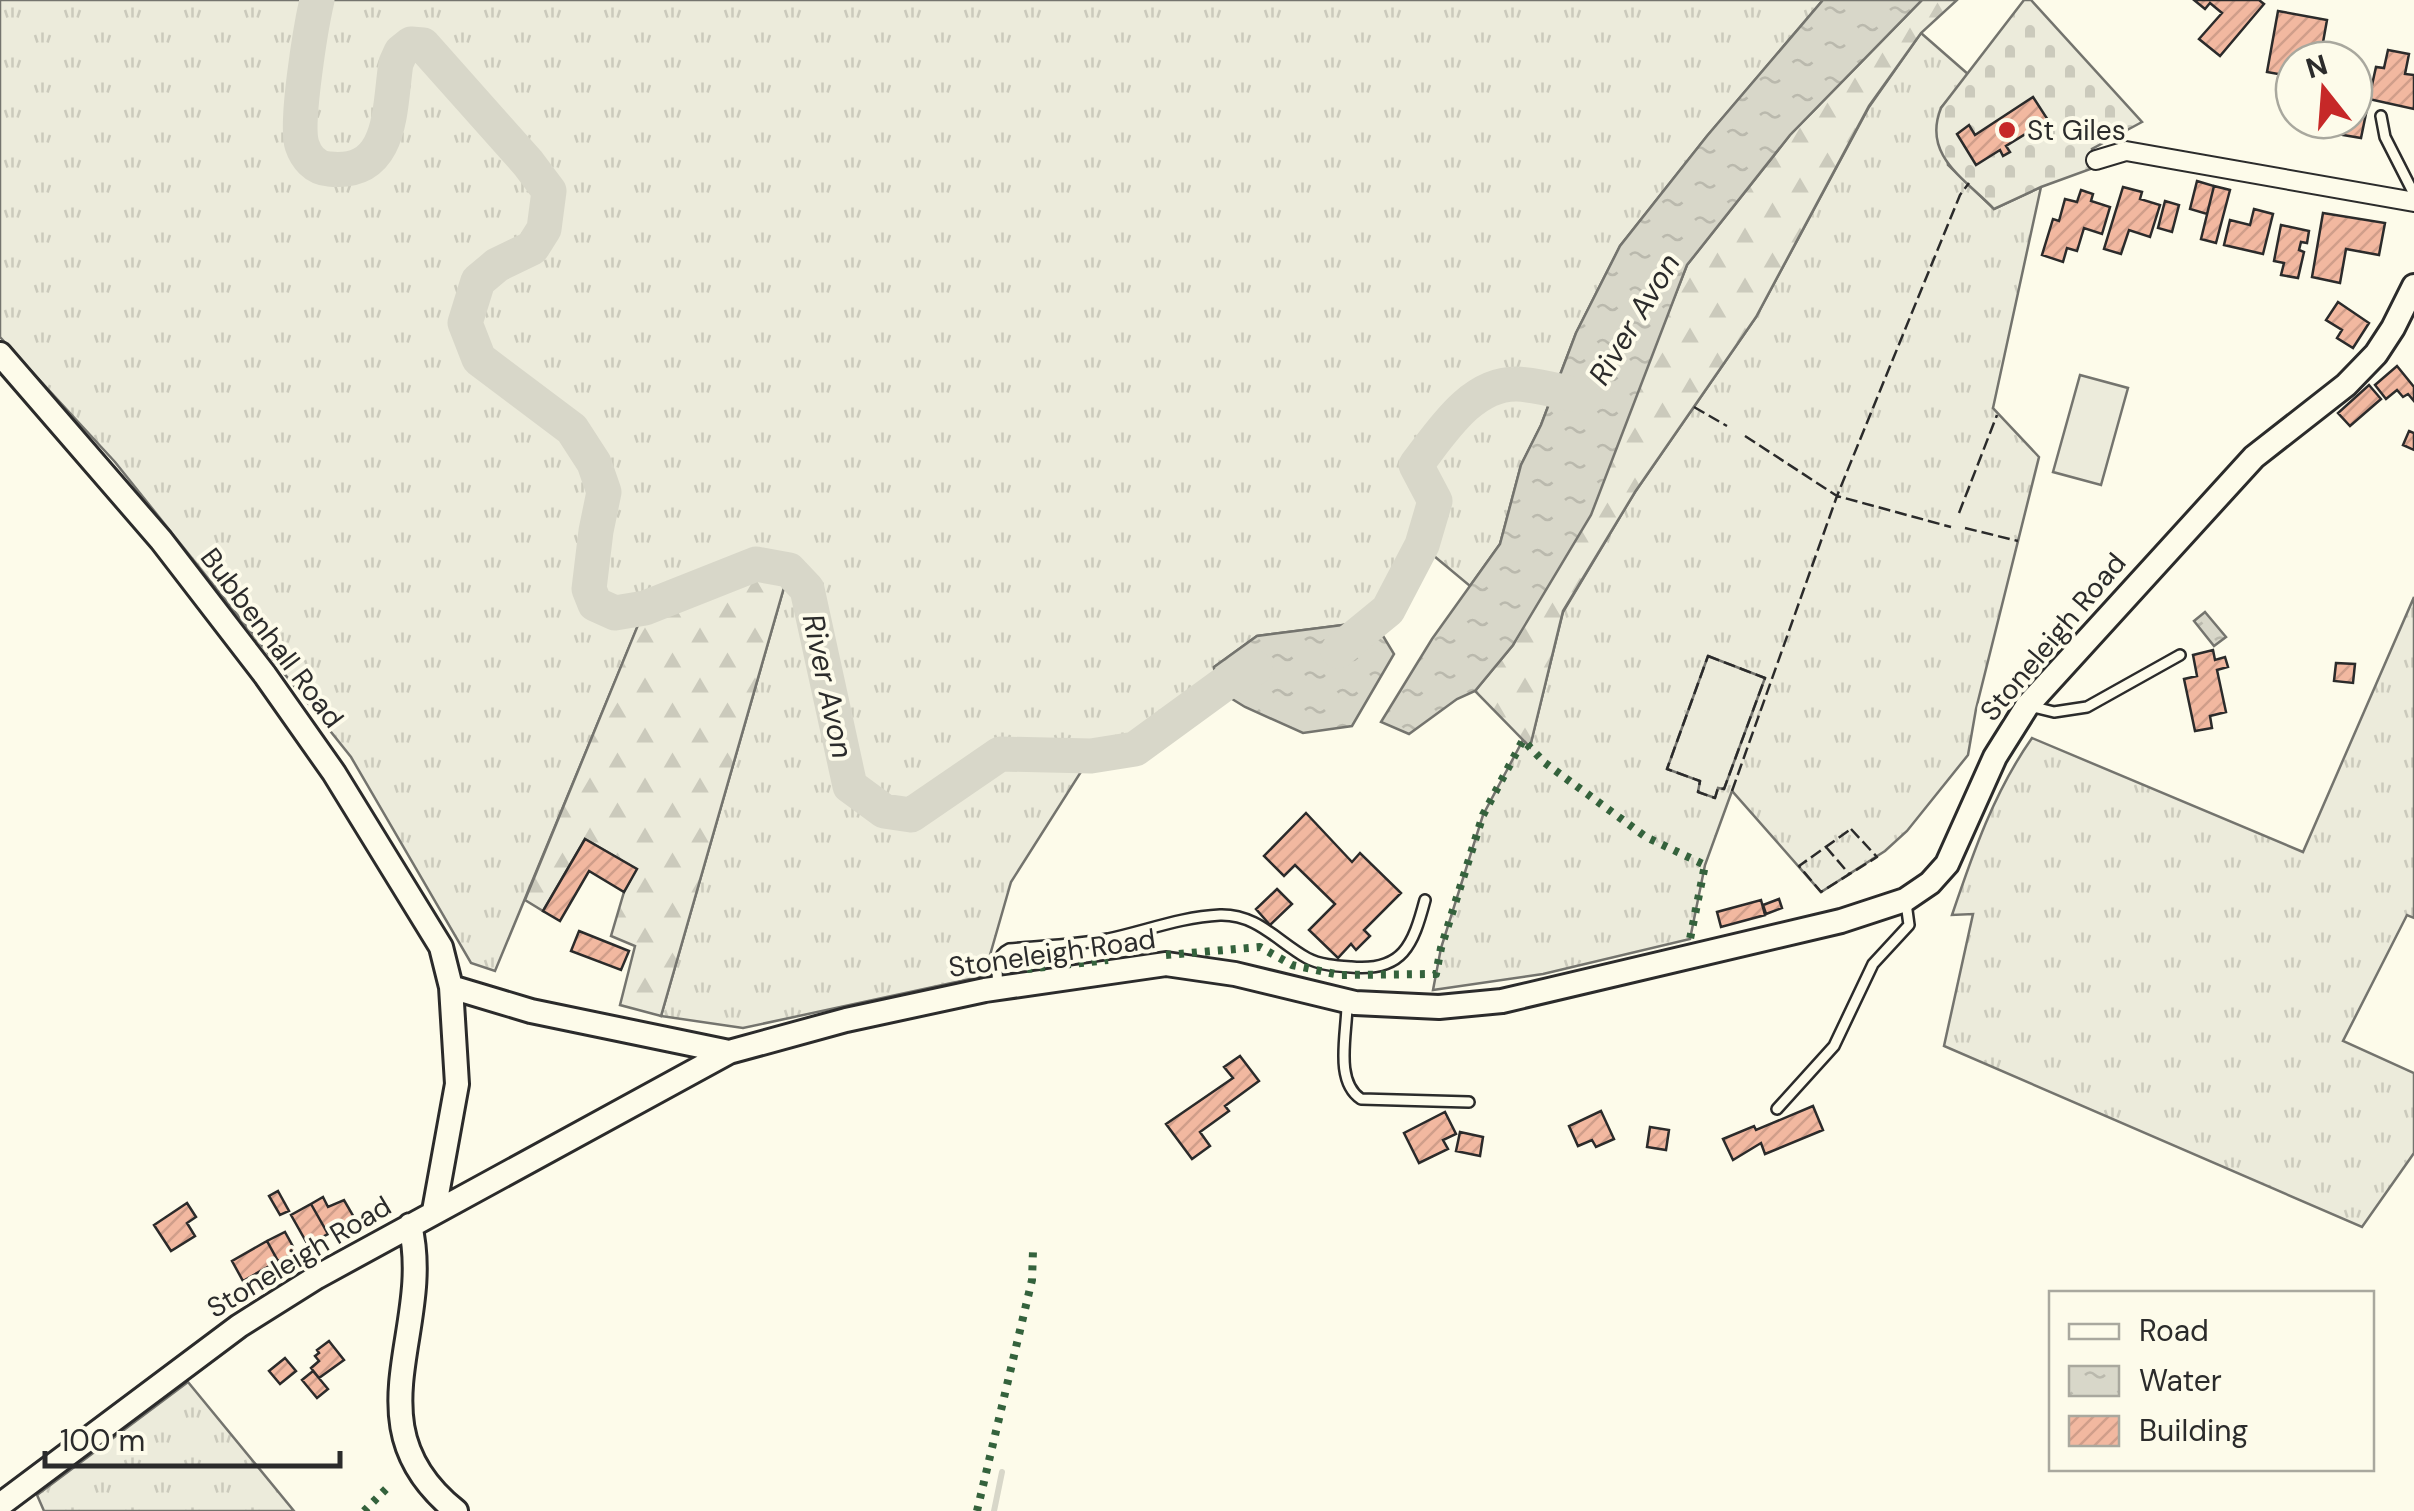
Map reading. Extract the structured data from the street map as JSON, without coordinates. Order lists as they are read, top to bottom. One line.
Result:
{"streets":{"street":["Stoneleigh Road","Bubbenhall Road"]},"crossings":[["Stoneleigh Road","Bubbenhall Road"]],"water":["River Avon"],"places":["St Giles"],"legend":["Road","Water","Building"],"scale_bar":"100 m","north":"top"}
